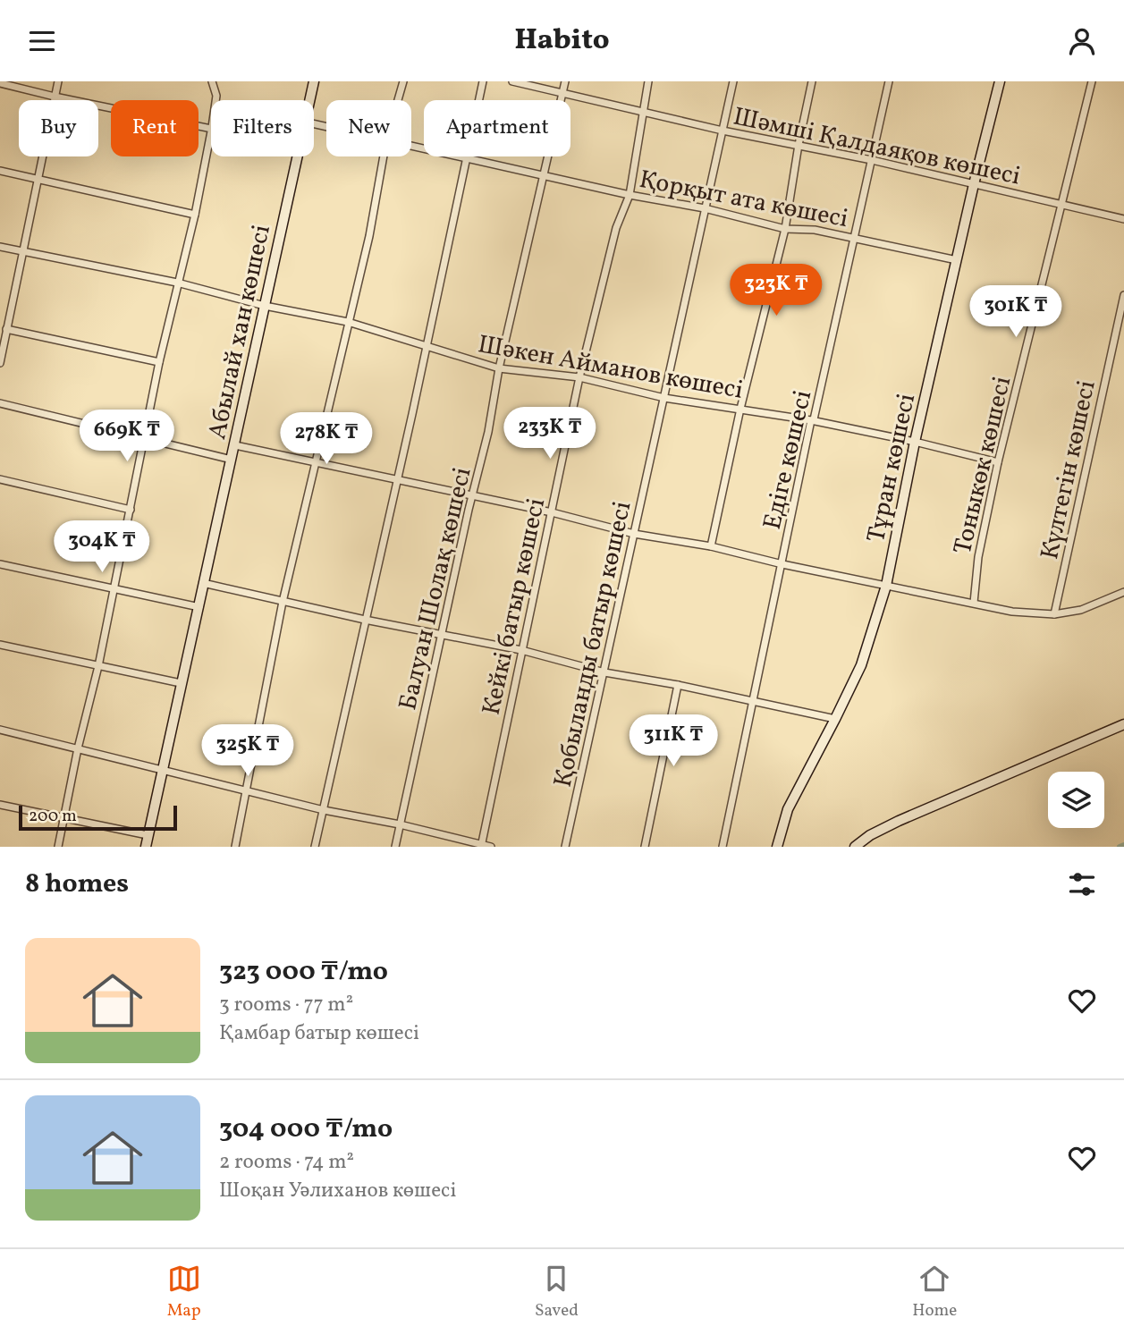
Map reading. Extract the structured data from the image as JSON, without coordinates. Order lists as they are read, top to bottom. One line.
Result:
{"streets":{"street":["Шәмші Қалдаяқов көшесі","Қорқыт ата көшесі","Абылай хан көшесі","Шәкен Айманов көшесі","Едіге көшесі","Тоныкөк көшесі","Тұран көшесі","Күлтегін көшесі","Балуан Шолақ көшесі","Кейкі батыр көшесі","Қобыланды батыр көшесі"]},"crossings":[["Шәмші Қалдаяқов көшесі","Едіге көшесі"],["Шәмші Қалдаяқов көшесі","Тоныкөк көшесі"],["Шәмші Қалдаяқов көшесі","Тұран көшесі"],["Шәмші Қалдаяқов көшесі","Балуан Шолақ көшесі"],["Шәмші Қалдаяқов көшесі","Кейкі батыр көшесі"],["Шәмші Қалдаяқов көшесі","Қобыланды батыр көшесі"],["Қорқыт ата көшесі","Едіге көшесі"],["Қорқыт ата көшесі","Тұран көшесі"],["Қорқыт ата көшесі","Балуан Шолақ көшесі"],["Қорқыт ата көшесі","Кейкі батыр көшесі"],["Қорқыт ата көшесі","Қобыланды батыр көшесі"],["Абылай хан көшесі","Шәкен Айманов көшесі"],["Шәкен Айманов көшесі","Едіге көшесі"],["Шәкен Айманов көшесі","Тоныкөк көшесі"],["Шәкен Айманов көшесі","Тұран көшесі"],["Шәкен Айманов көшесі","Балуан Шолақ көшесі"],["Шәкен Айманов көшесі","Кейкі батыр көшесі"],["Шәкен Айманов көшесі","Қобыланды батыр көшесі"]],"scale_bar":"200 m","page":{"header":"Habito","chip":["Buy","Rent","Filters","New","Apartment"],"price":["323K ₸","301K ₸","233K ₸","669K ₸","278K ₸","304K ₸","311K ₸","325K ₸"],"scale":"200 m","heading":"8 homes","list":[{"name":"323 000 ₸/mo","note":"3 rooms · 77 m² · Қамбар батыр көшесі"},{"name":"304 000 ₸/mo","note":"2 rooms · 74 m² · Шоқан Уәлиханов көшесі"}],"tabs":["Map","Saved","Home"]}}
